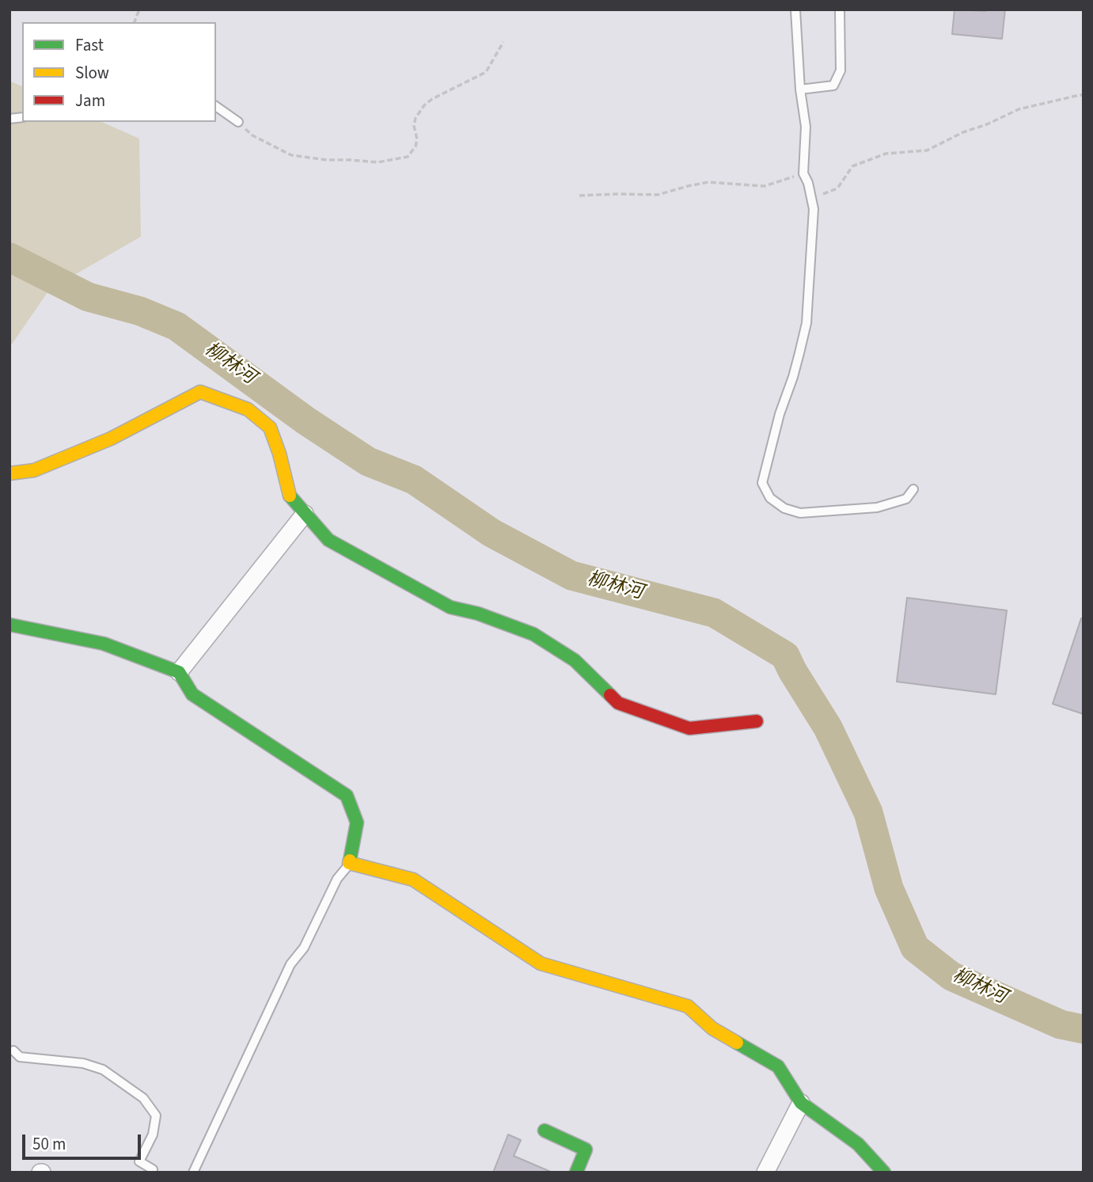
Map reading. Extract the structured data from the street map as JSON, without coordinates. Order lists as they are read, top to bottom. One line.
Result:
{"water":["柳林河"],"legend":["Fast","Slow","Jam"],"scale_bar":"50 m"}
